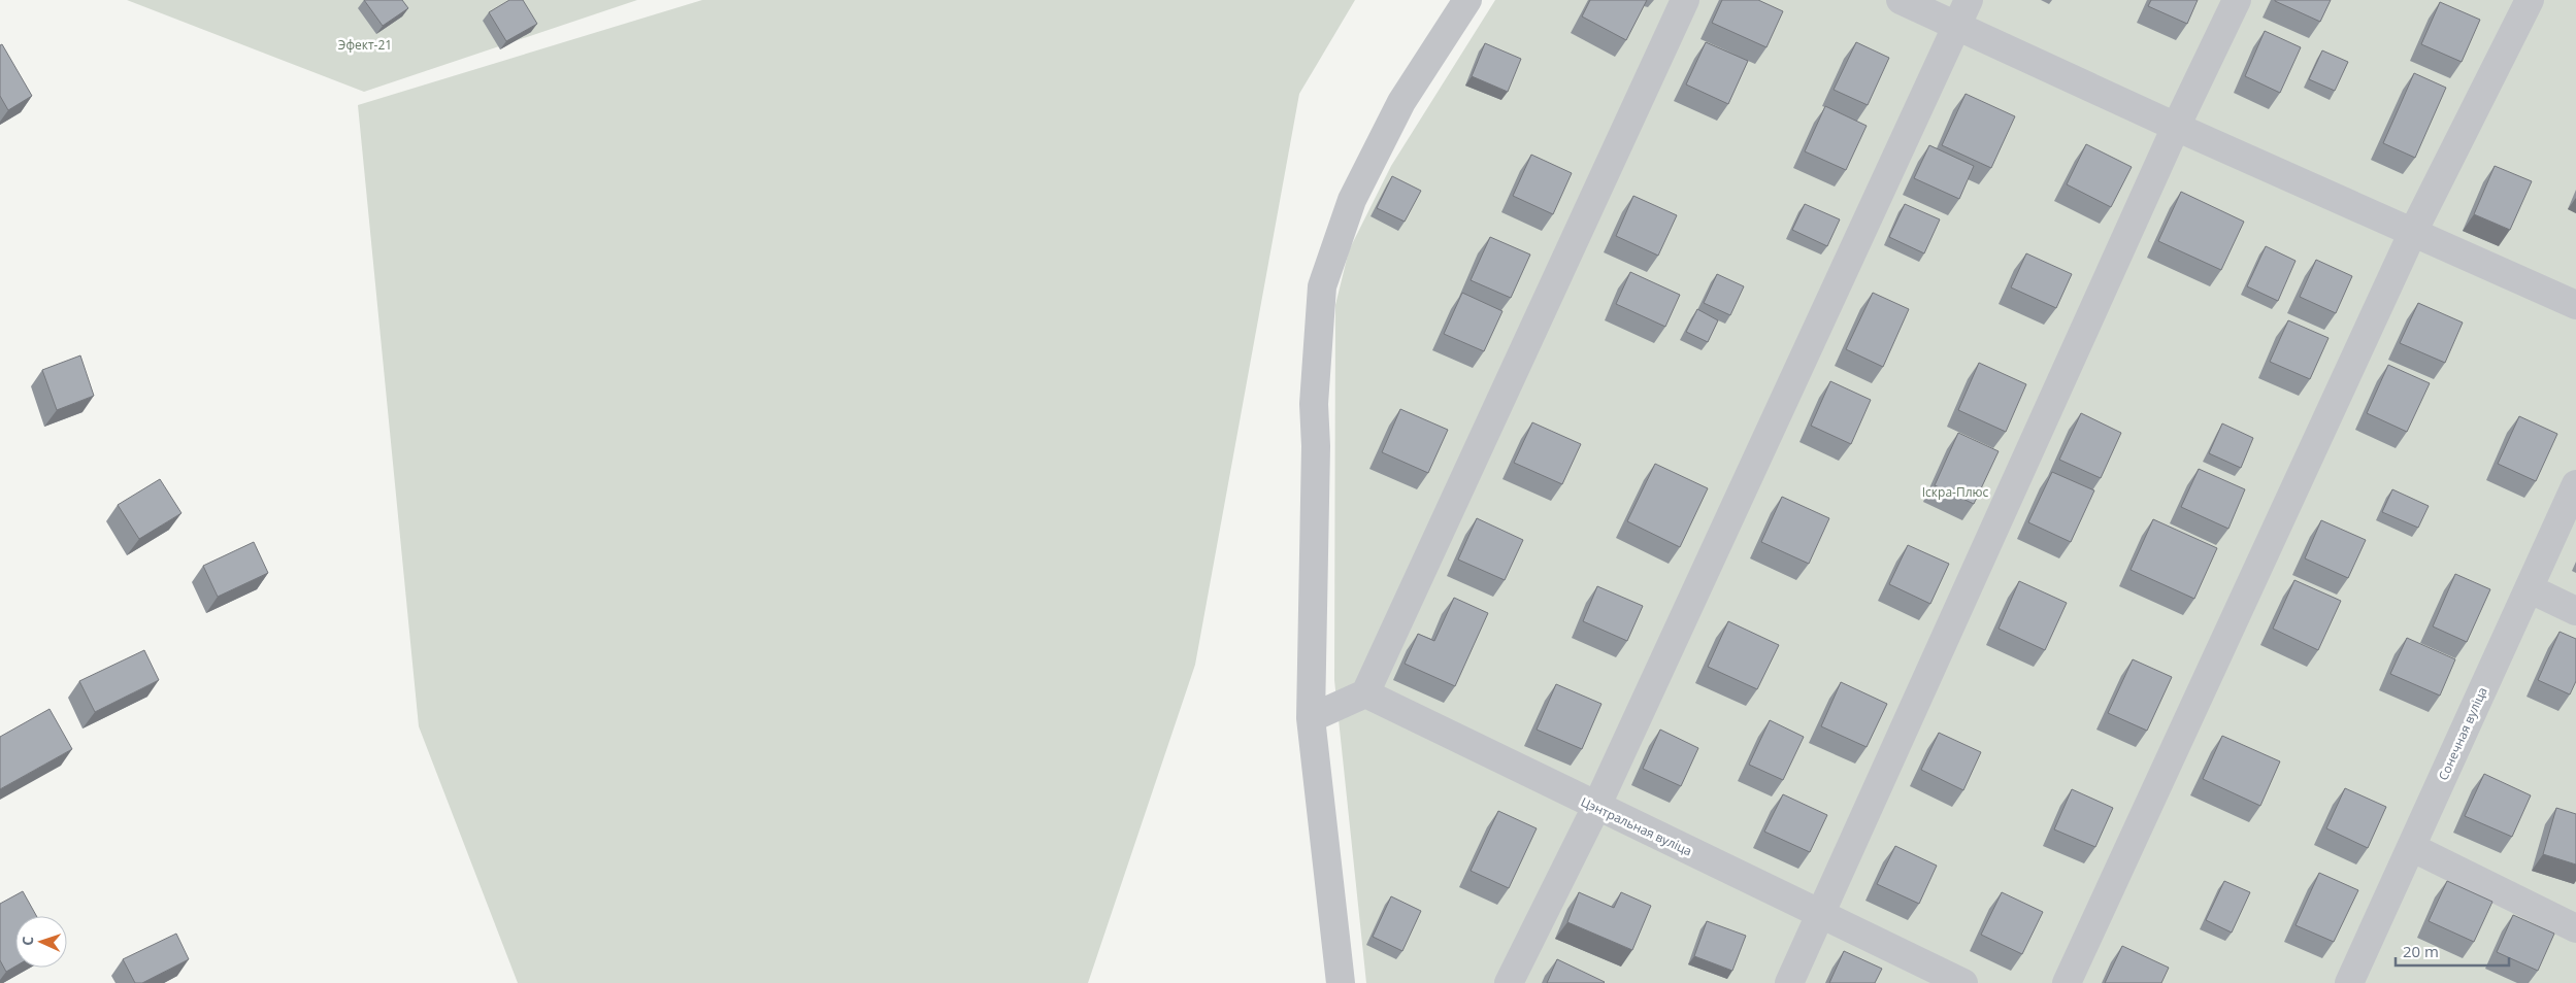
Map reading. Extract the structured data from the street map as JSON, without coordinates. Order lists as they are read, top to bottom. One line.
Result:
{"streets":{"street":["Сонечная вуліца","Цэнтральная вуліца"]},"parks":["Эфект-21","Іскра-Плюс"],"scale_bar":"20 m","north":"left"}
